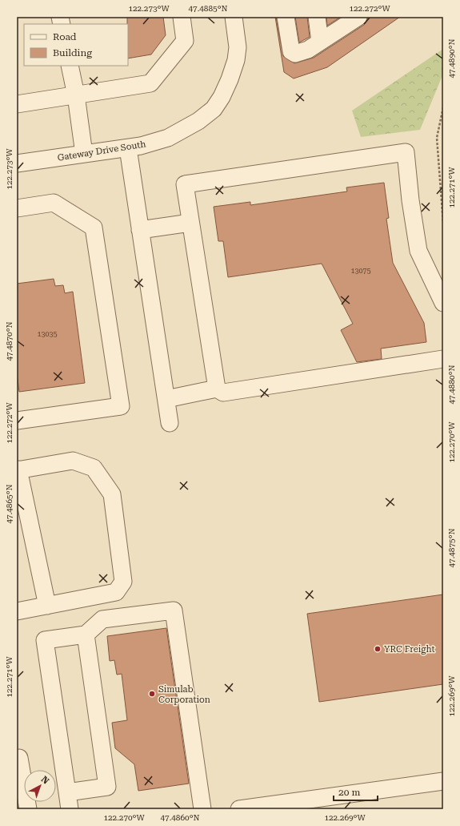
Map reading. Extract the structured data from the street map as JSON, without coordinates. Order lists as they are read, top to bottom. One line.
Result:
{"streets":{"street":["Gateway Drive South"]},"places":["YRC Freight","Simulab Corporation"],"house_numbers":["13075","13035"],"legend":["Road","Building"],"scale_bar":"20 m","north":"top right","coordinates":["122.273°W","47.4885°N","122.272°W","47.4890°N","122.271°W","47.4870°N","47.4880°N","122.270°W","47.4865°N","47.4875°N","122.269°W","47.4860°N"]}
